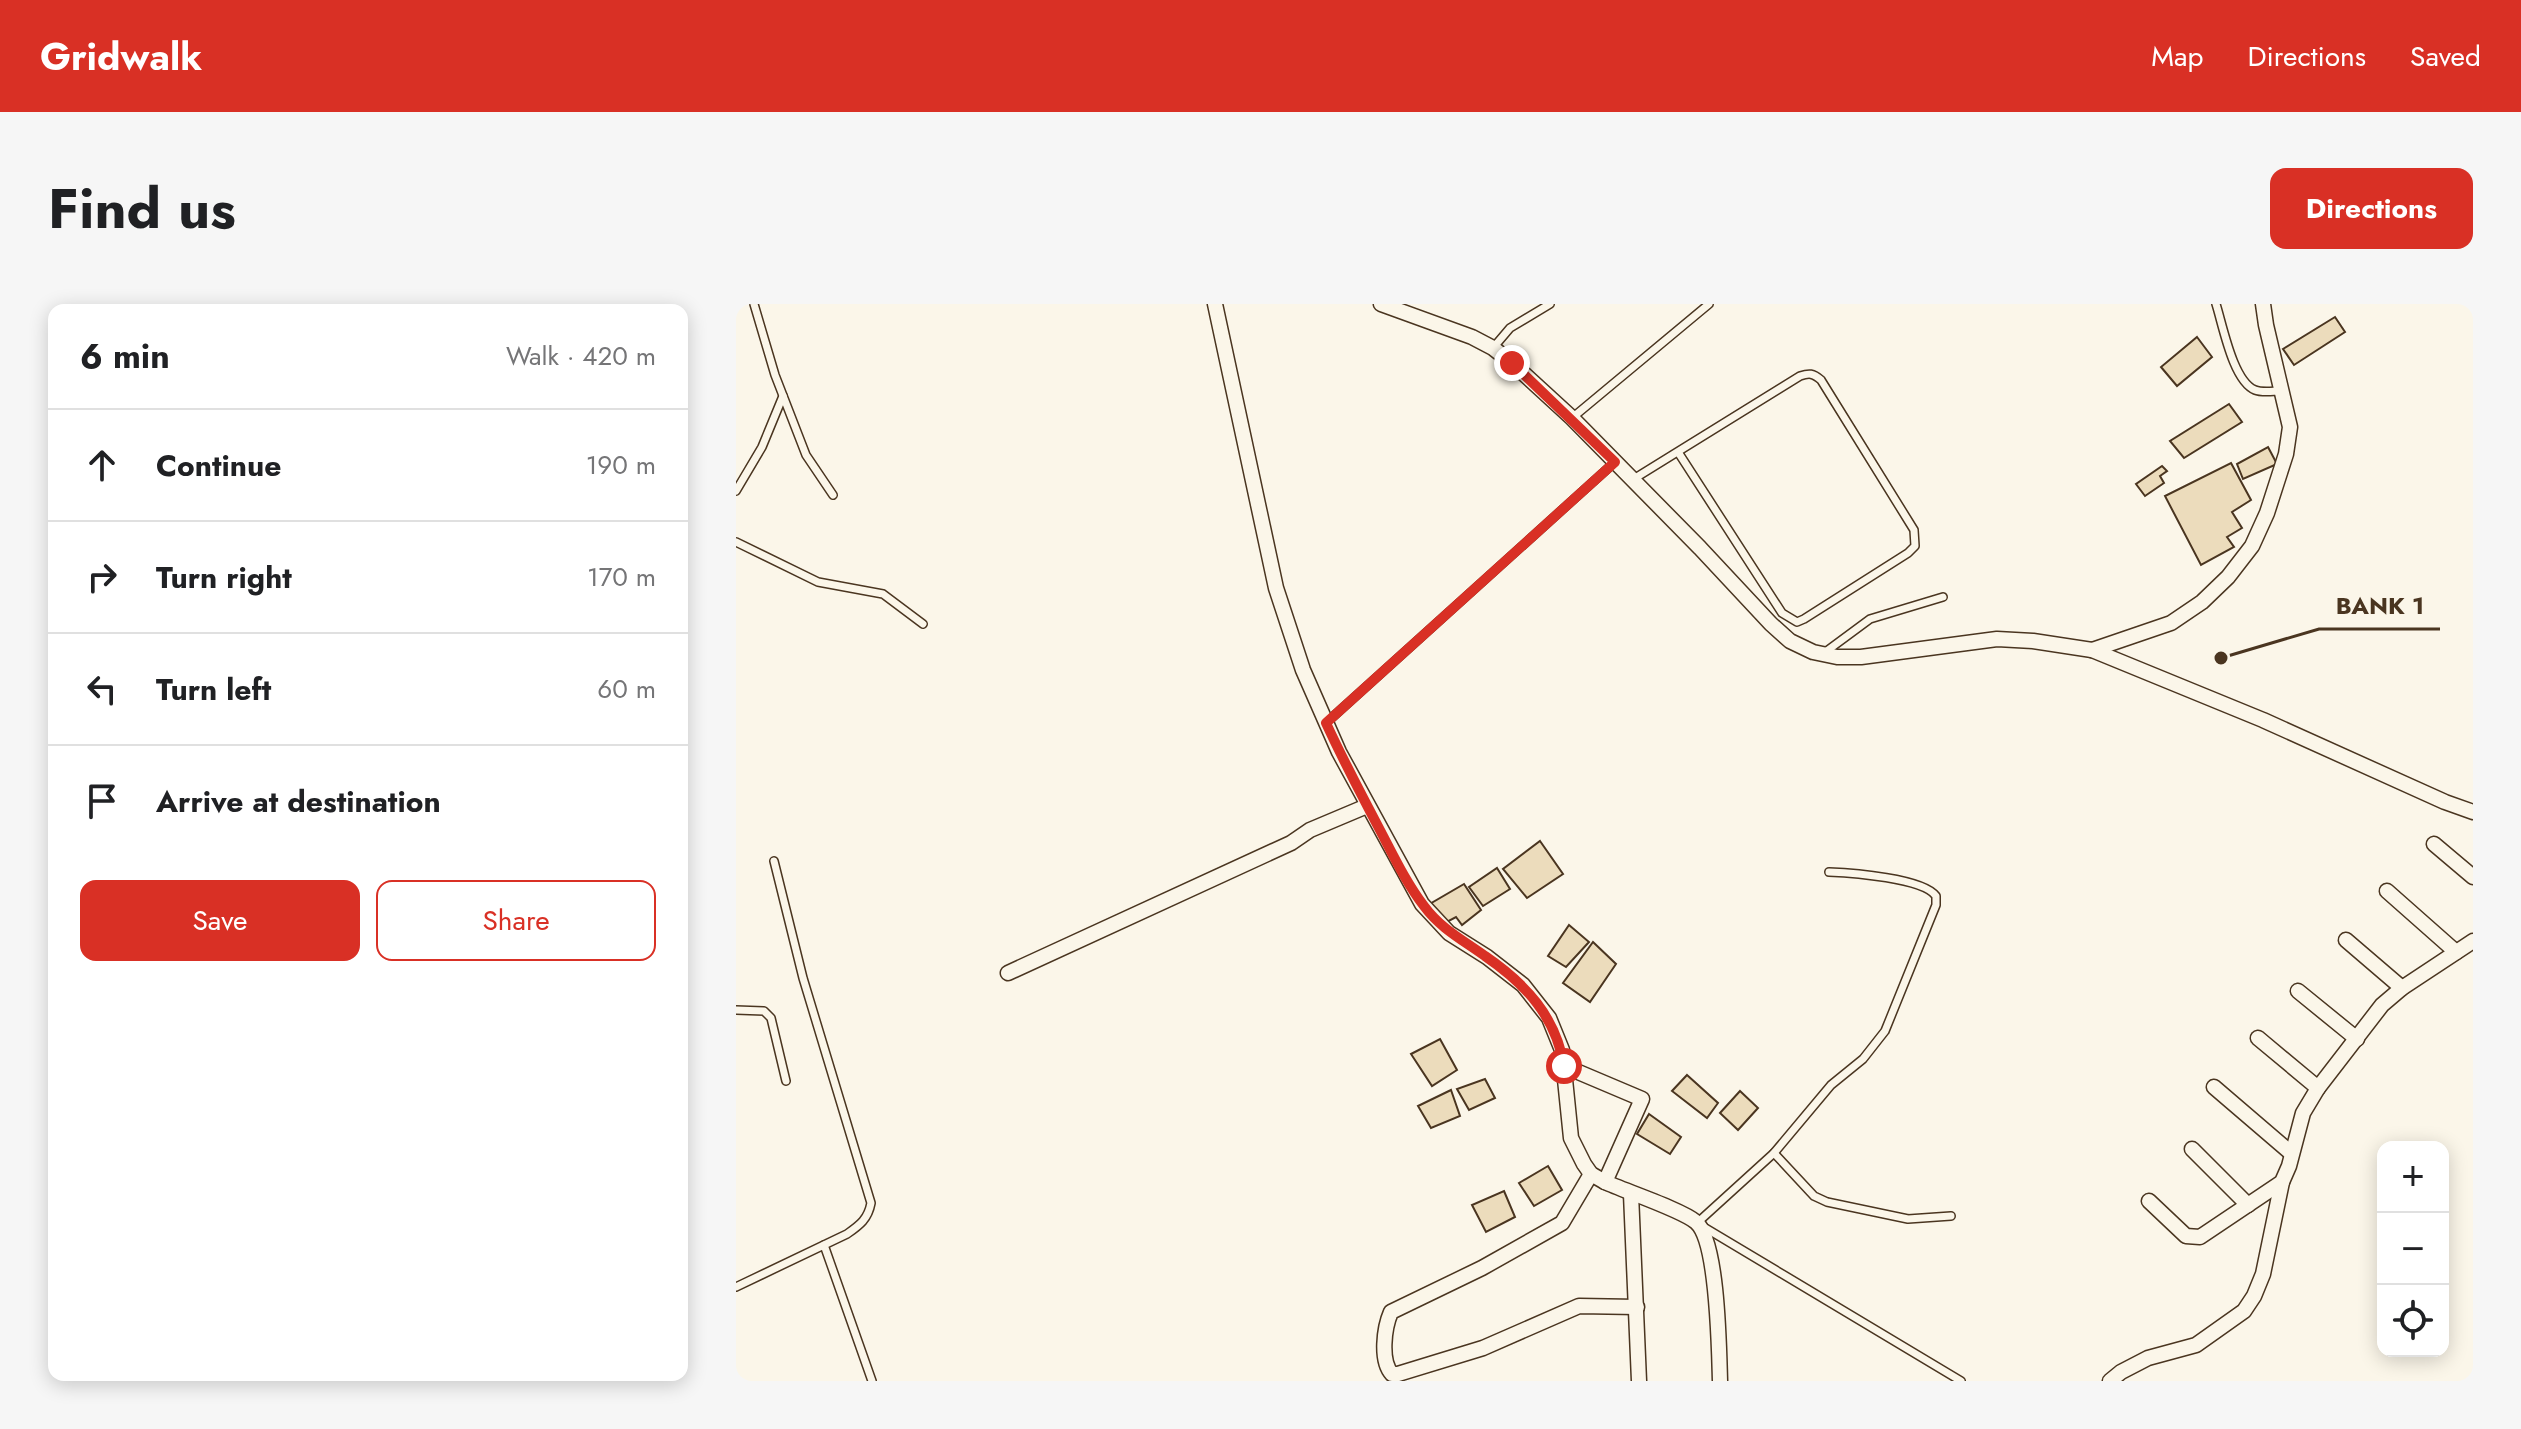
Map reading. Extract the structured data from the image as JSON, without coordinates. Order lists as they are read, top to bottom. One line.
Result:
{"places":["BANK 1"],"page":{"header":"Gridwalk","nav":["Map","Directions","Saved"],"title":"Find us","buttons":["Directions",["Save","Share"]],"heading":["6 min","Walk · 420 m"],"list":[["Continue","190 m"],["Turn right","170 m"],["Turn left","60 m"],"Arrive at destination"],"map_buttons":["+","−"]}}
